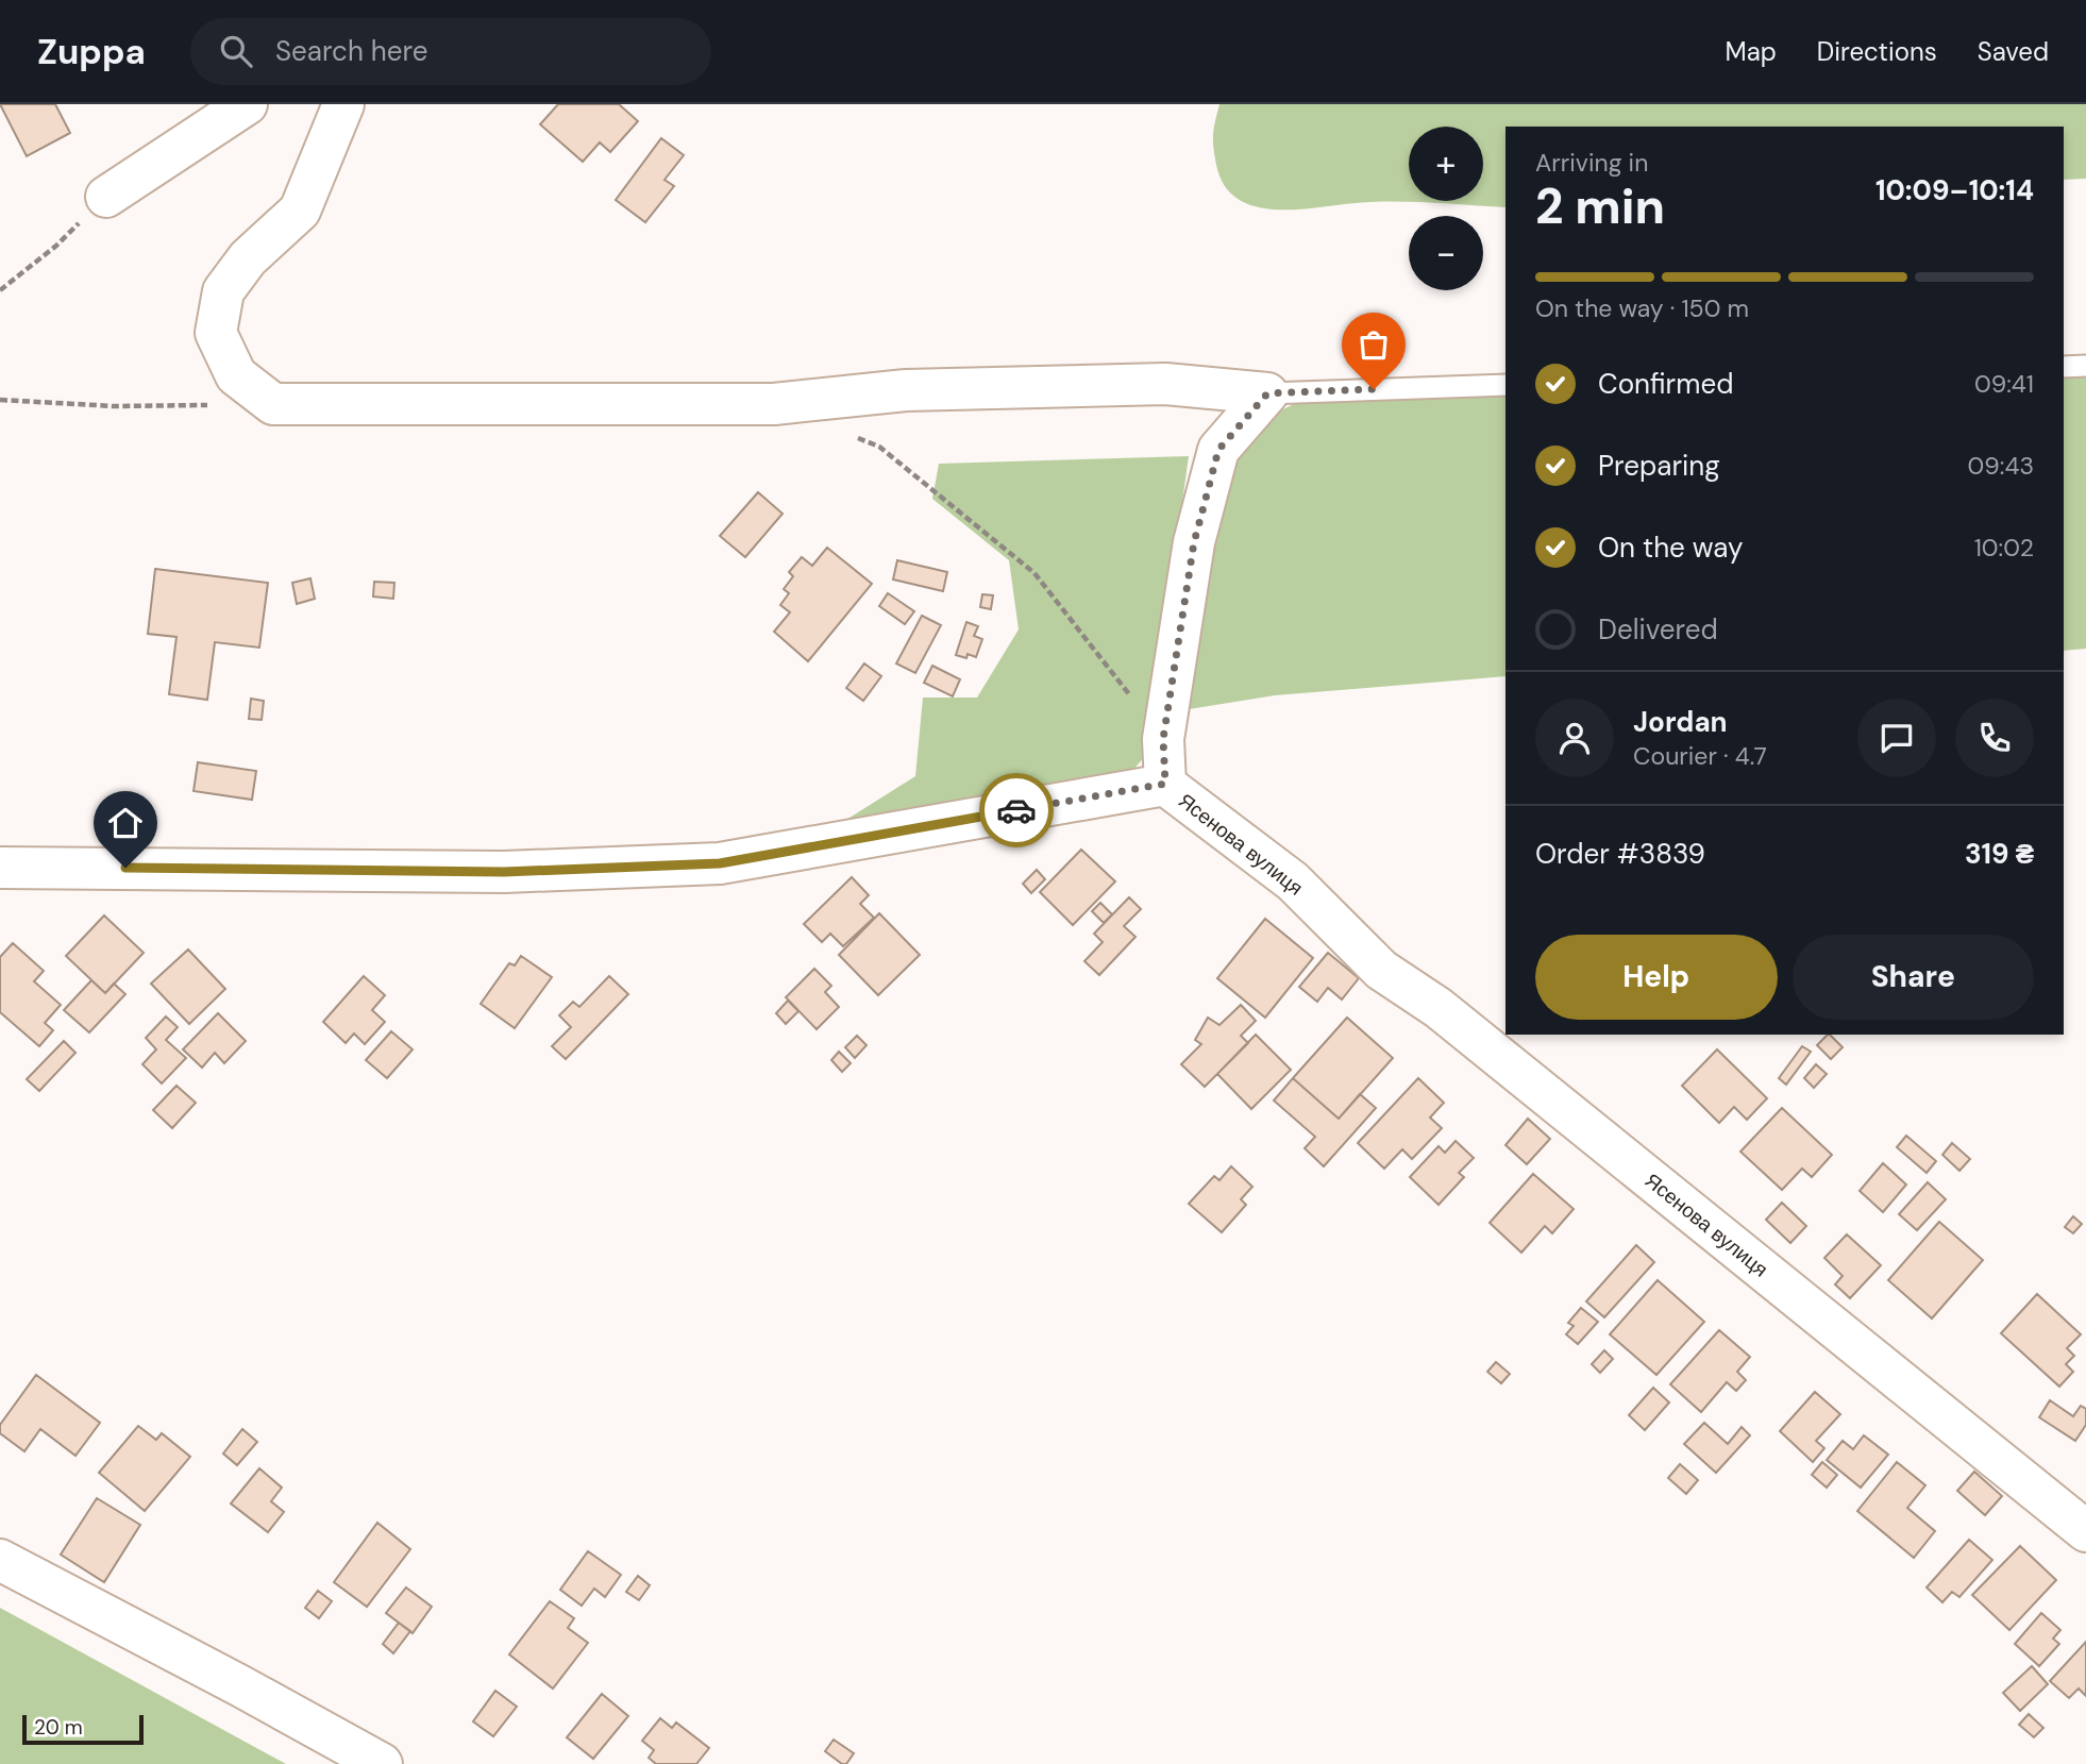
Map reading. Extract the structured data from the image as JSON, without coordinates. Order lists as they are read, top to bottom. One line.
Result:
{"streets":{"street":["Ясенова вулиця"]},"scale_bar":"20 m","page":{"header":"Zuppa","search":"Search here","nav":["Map","Directions","Saved"],"map_buttons":["+","−"],"heading":["2 min","Arriving in","10:09–10:14"],"panel":["Jordan","Courier · 4.7","Order #3839","319 ₴"],"bar":"On the way · 150 m","list":[["Confirmed","09:41"],["Preparing","09:43"],["On the way","10:02"],"Delivered"],"buttons":["Help","Share"],"scale":"20 m"}}
